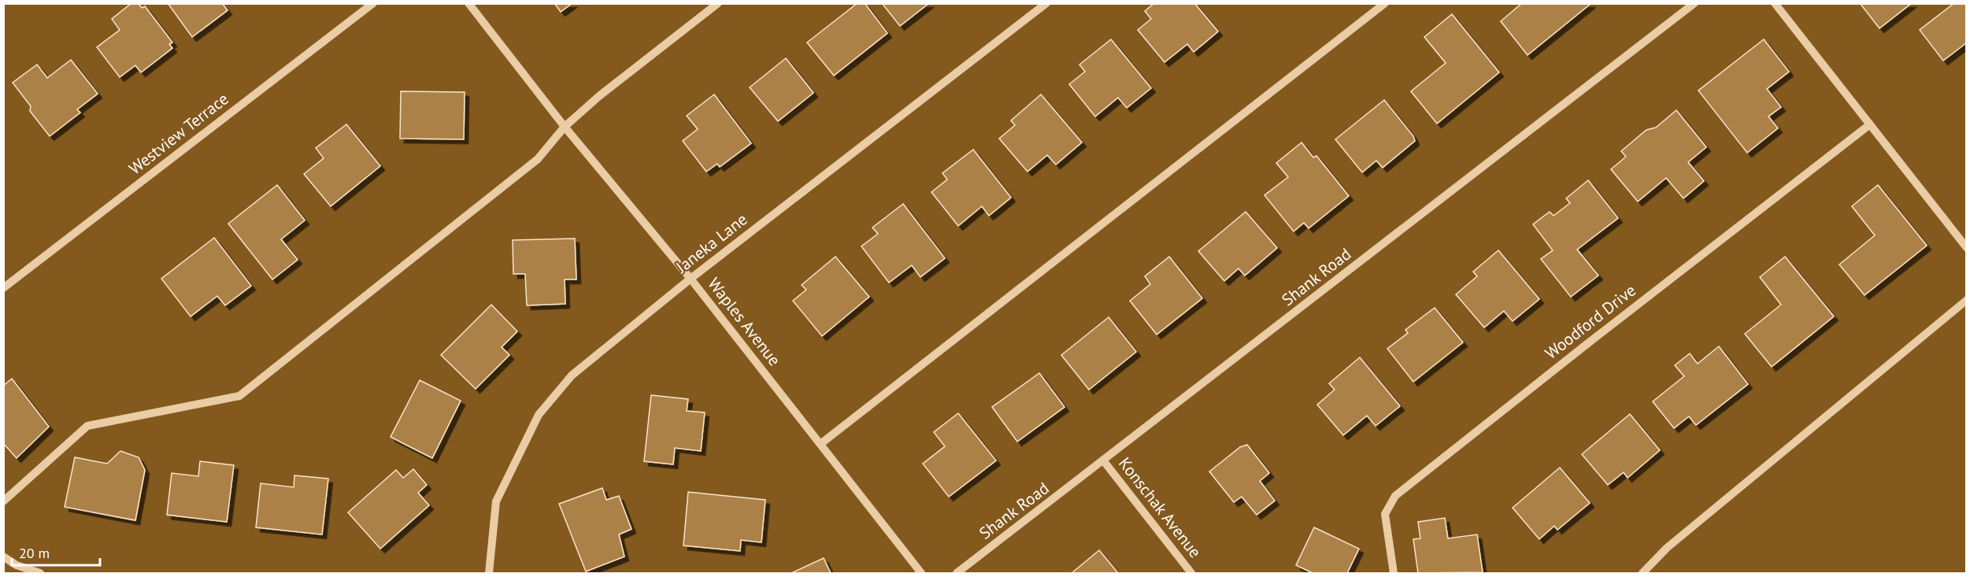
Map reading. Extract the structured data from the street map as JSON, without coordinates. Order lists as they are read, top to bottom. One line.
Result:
{"streets":{"street":["Westview Terrace","Janeka Lane","Shank Road","Waples Avenue","Woodford Drive","Konschak Avenue"]},"crossings":[["Janeka Lane","Waples Avenue"],["Shank Road","Konschak Avenue"]],"scale_bar":"20 m"}
